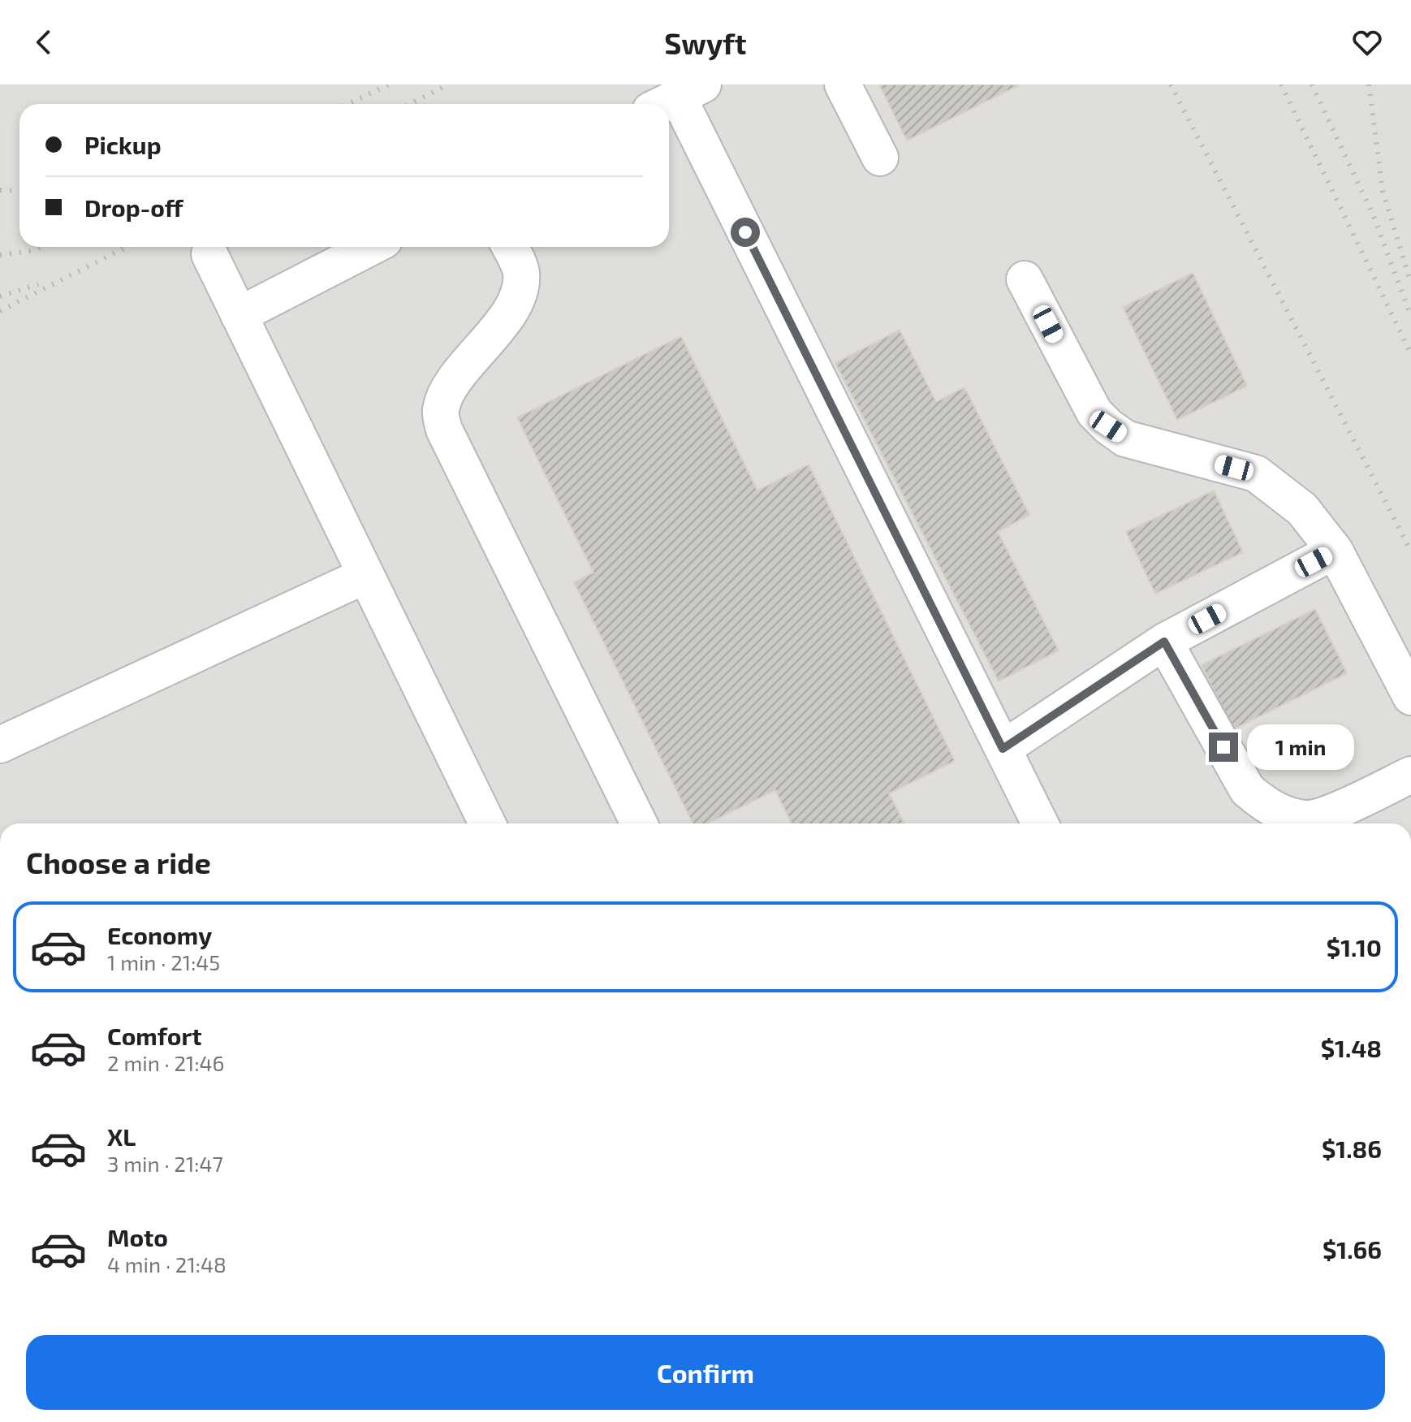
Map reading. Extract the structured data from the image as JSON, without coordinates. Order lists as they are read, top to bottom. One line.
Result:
{"page":{"header":"Swyft","banner":["Pickup","Drop-off"],"bubble":"1 min","heading":"Choose a ride","list":[{"name":"Economy","note":"1 min · 21:45","value":"$1.10"},{"name":"Comfort","note":"2 min · 21:46","value":"$1.48"},{"name":"XL","note":"3 min · 21:47","value":"$1.86"},{"name":"Moto","note":"4 min · 21:48","value":"$1.66"}],"buttons":"Confirm"}}
